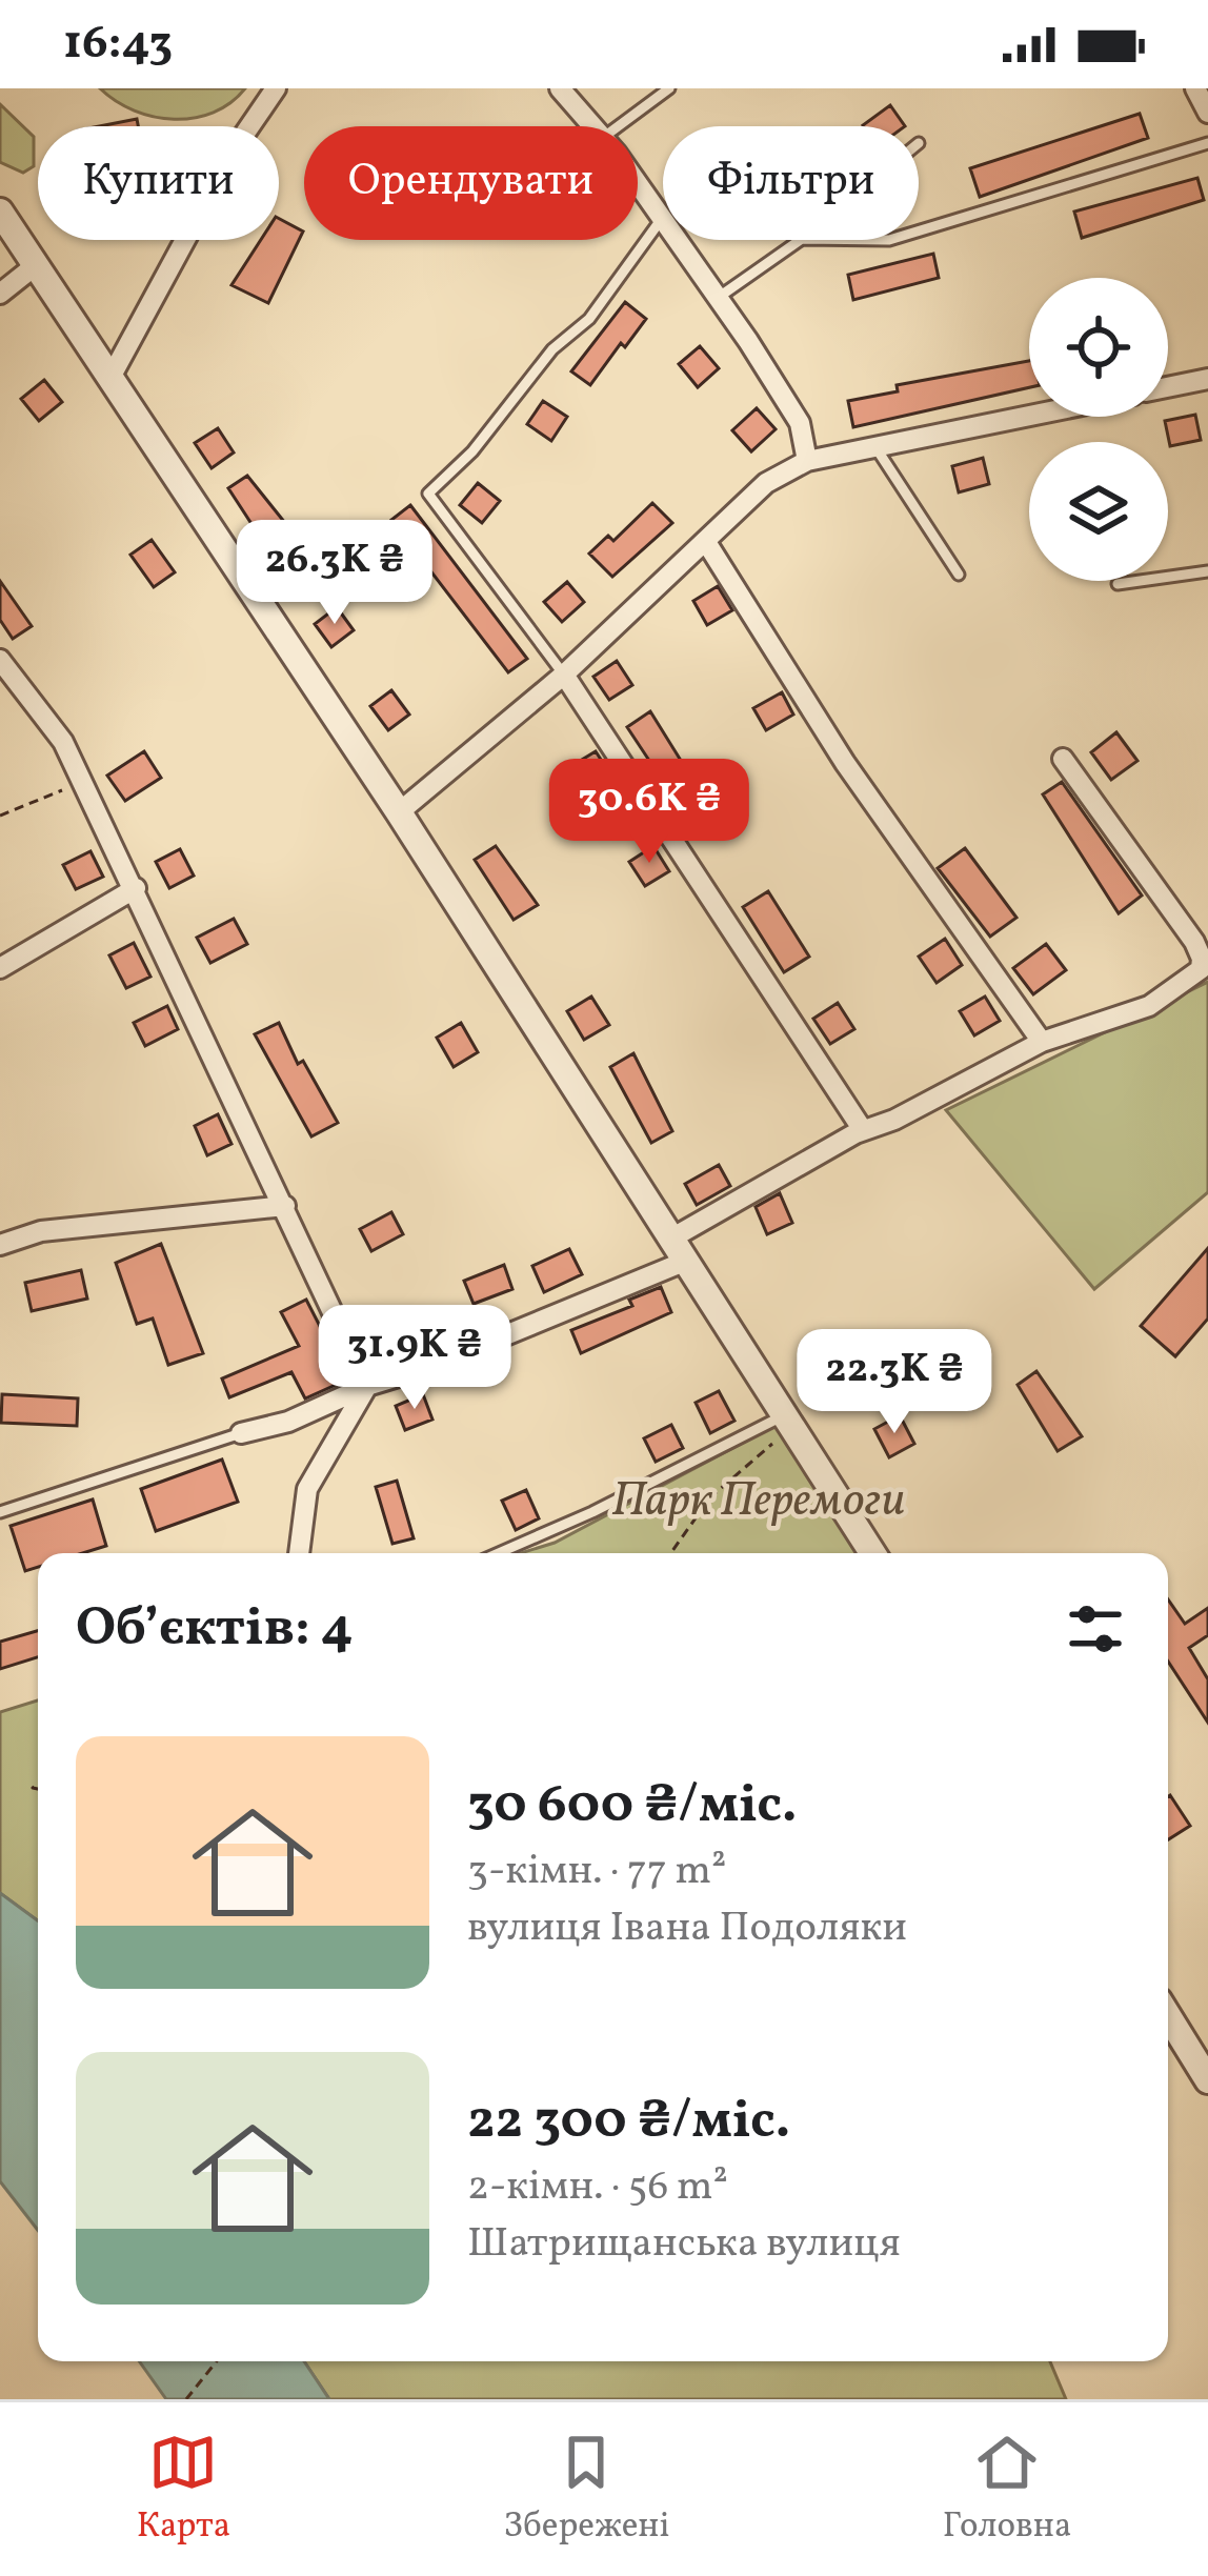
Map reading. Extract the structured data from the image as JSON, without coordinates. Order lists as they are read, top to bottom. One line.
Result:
{"parks":["Парк Перемоги"],"page":{"status":"16:43","chip":["Купити","Орендувати","Фільтри"],"price":["26.3K ₴","30.6K ₴","31.9K ₴","22.3K ₴"],"heading":"Об’єктів: 4","list":[{"name":"30 600 ₴/міс.","note":"3-кімн. · 77 m² · вулиця Івана Подоляки"},{"name":"22 300 ₴/міс.","note":"2-кімн. · 56 m² · Шатрищанська вулиця"}],"tabs":["Карта","Збережені","Головна"]}}
